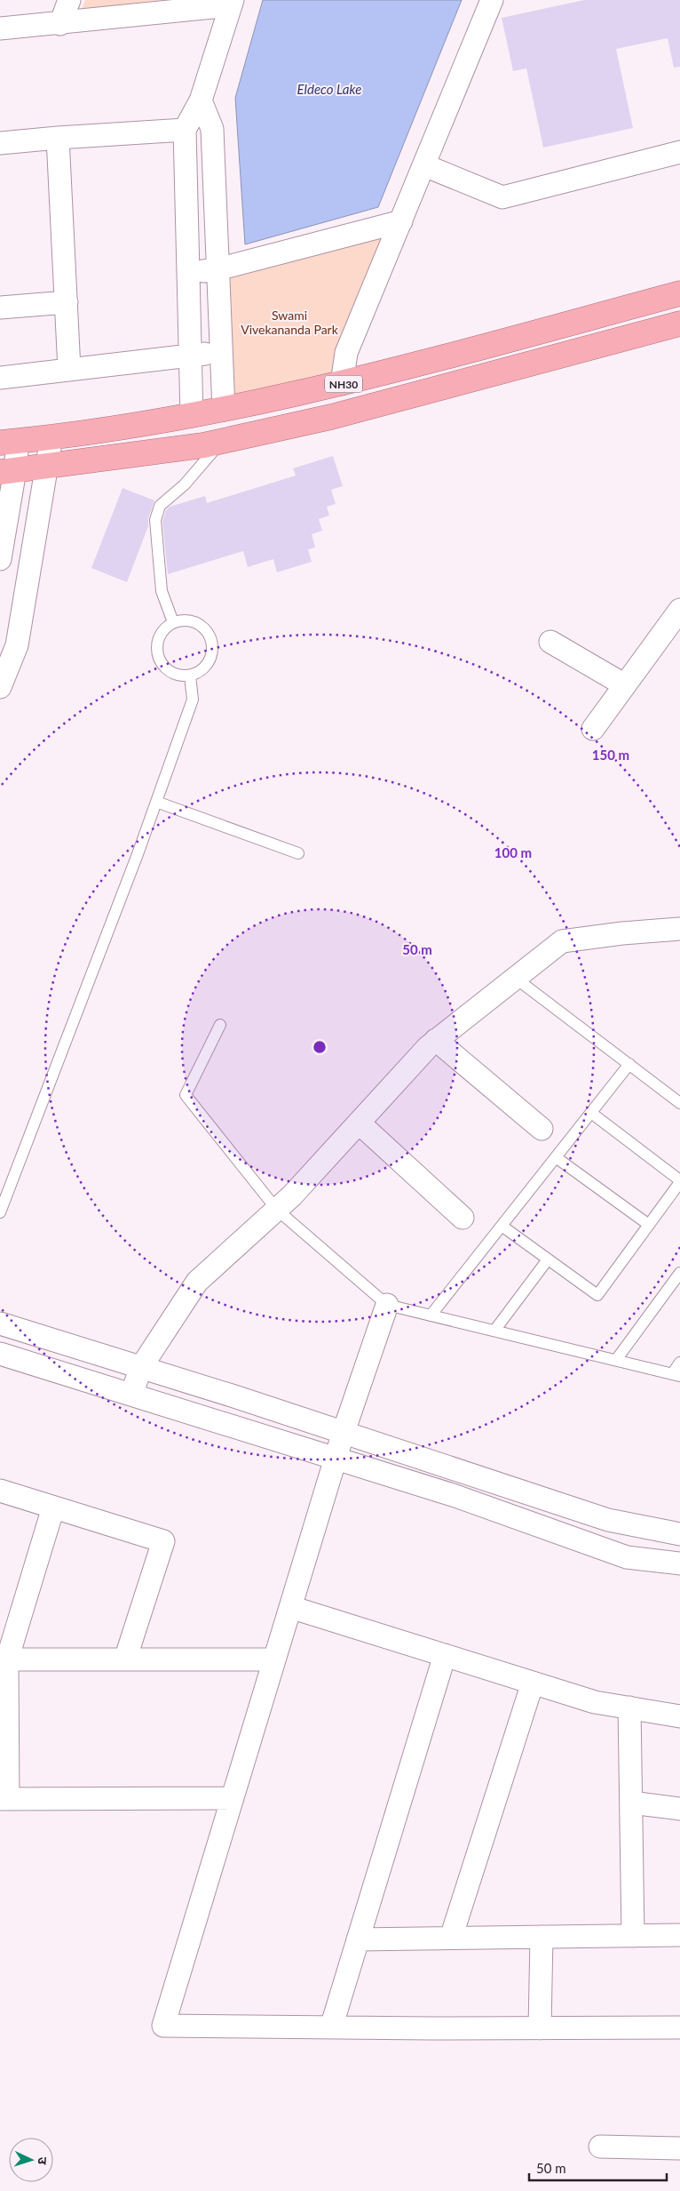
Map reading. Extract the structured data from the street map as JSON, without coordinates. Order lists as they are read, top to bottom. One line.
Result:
{"streets":{"highway":["NH30"]},"water":["Eldeco Lake"],"parks":["Swami Vivekananda Park"],"scale_bar":"50 m","north":"right","rings":["150 m","100 m","50 m"]}
